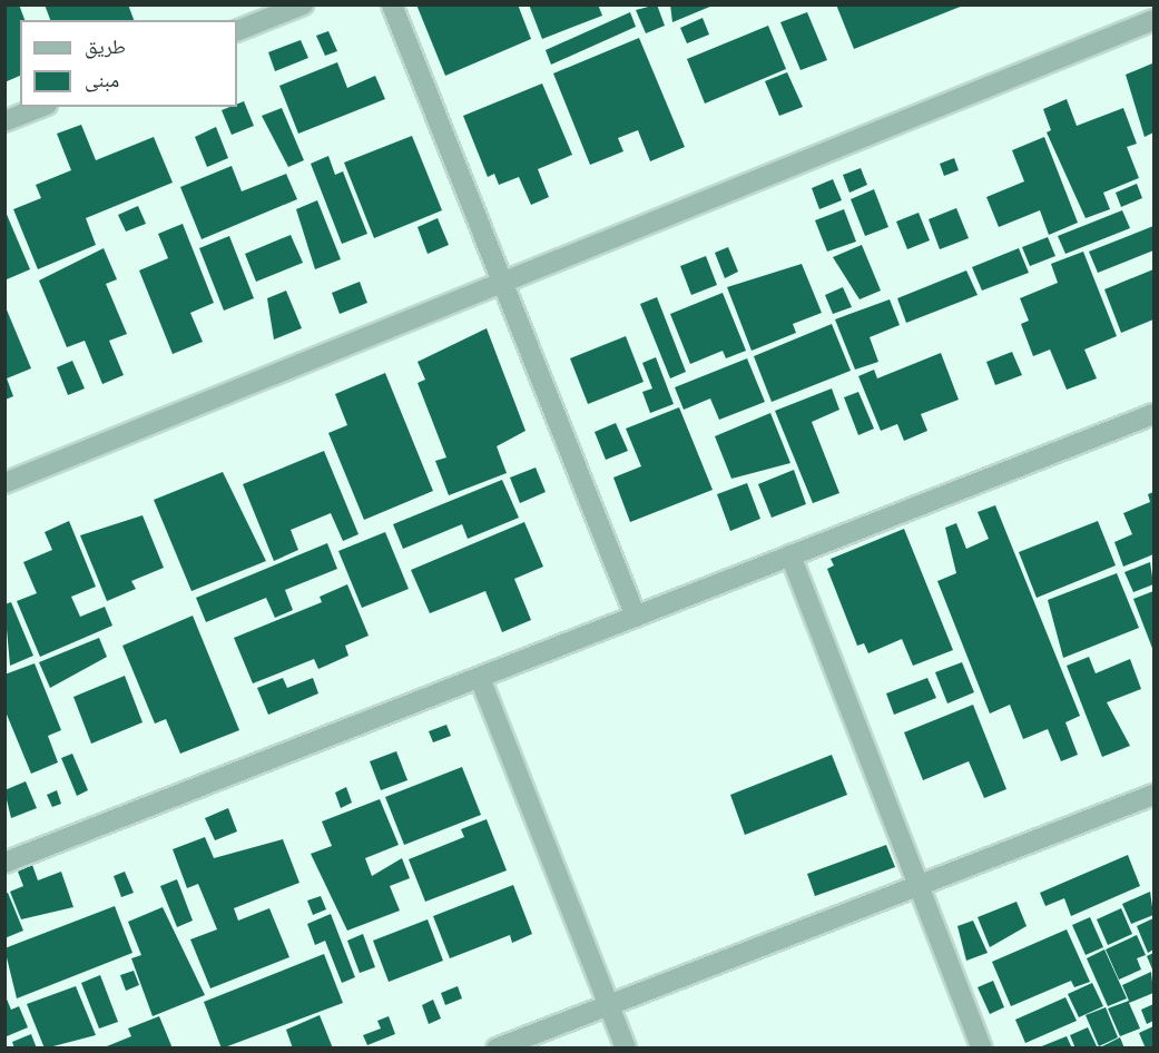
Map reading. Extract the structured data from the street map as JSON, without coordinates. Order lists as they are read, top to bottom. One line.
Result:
{"legend":["طريق","مبنى"]}
